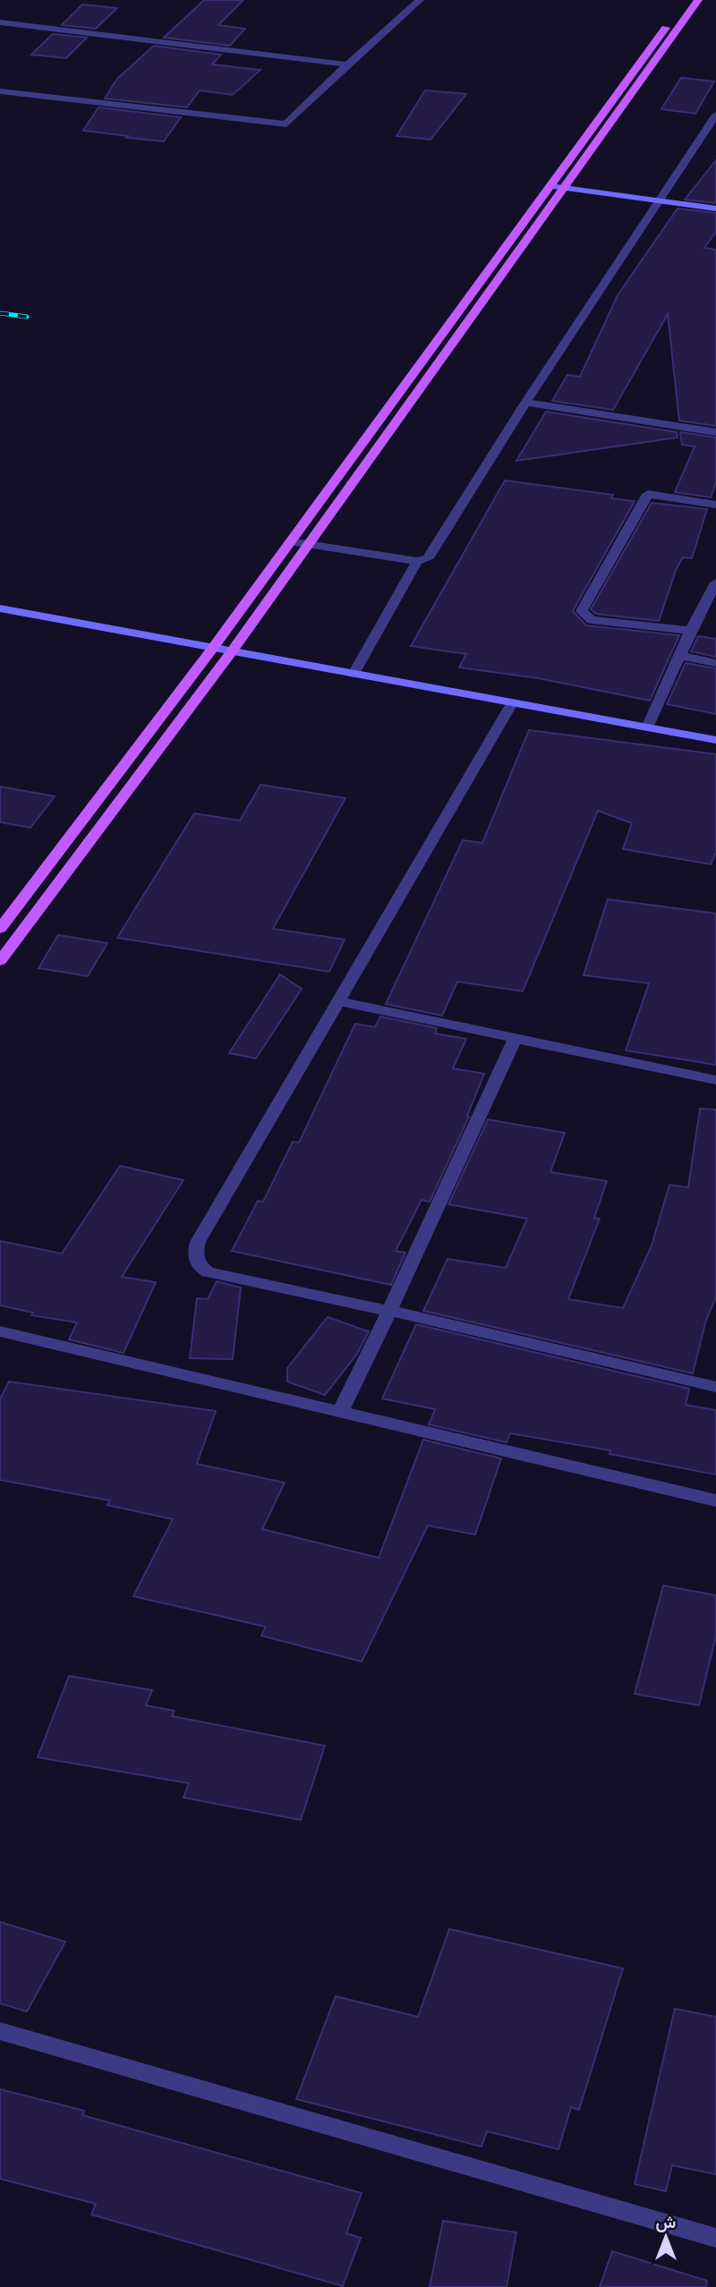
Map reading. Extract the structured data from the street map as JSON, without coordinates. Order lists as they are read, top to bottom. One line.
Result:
{"north":"top"}
